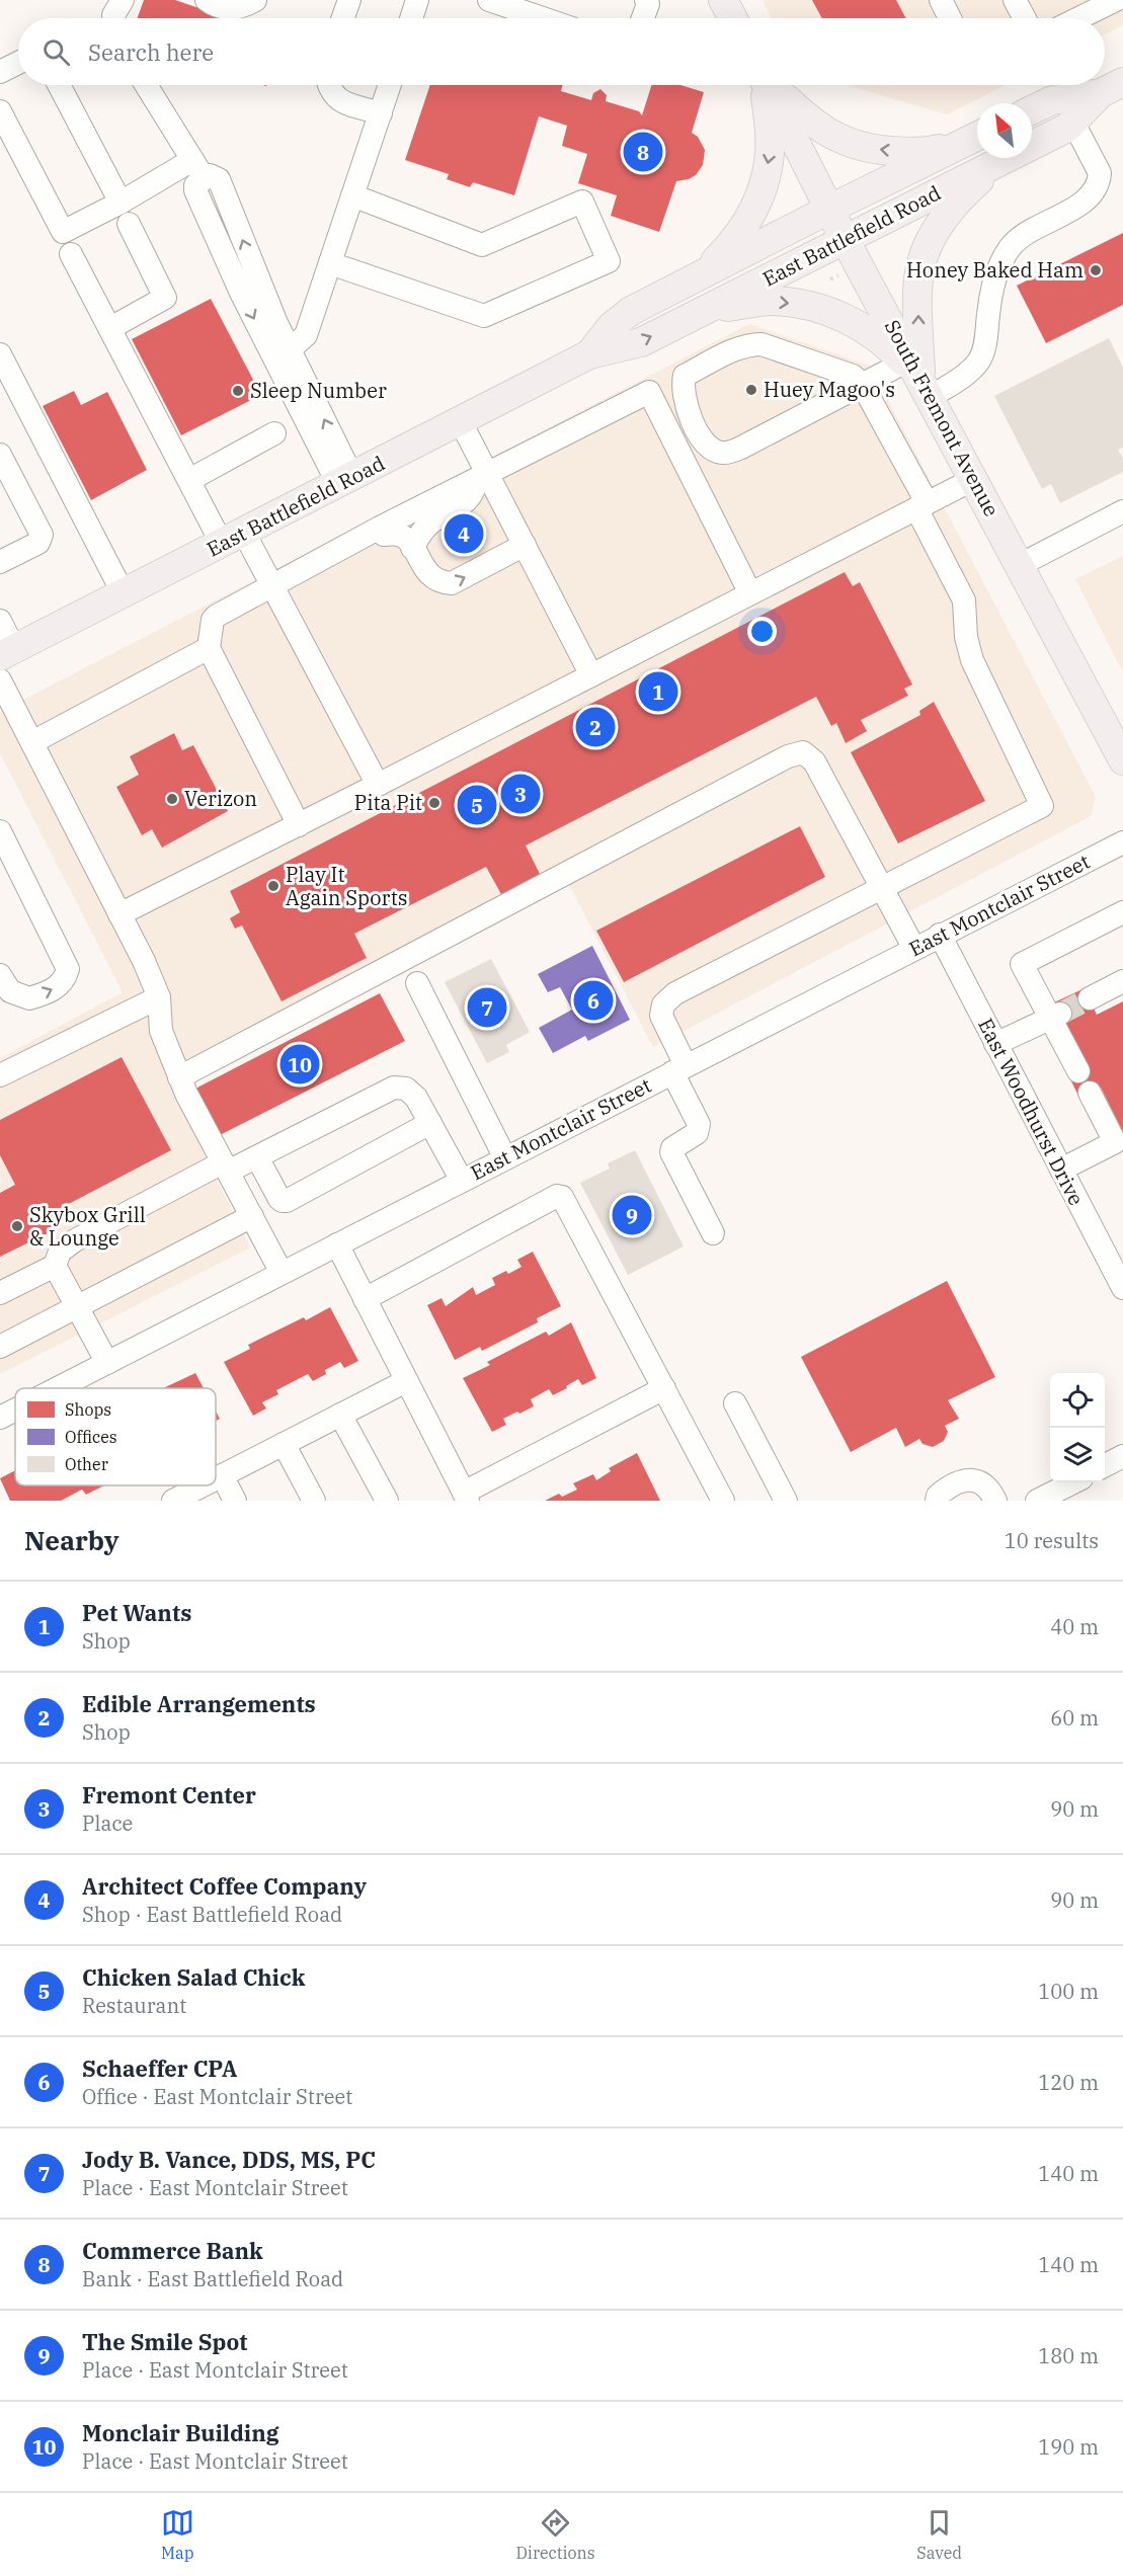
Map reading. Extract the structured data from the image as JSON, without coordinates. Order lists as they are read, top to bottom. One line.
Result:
{"streets":{"main road":["East Battlefield Road","South Fremont Avenue"],"street":["East Montclair Street","East Woodhurst Drive"]},"crossings":[["East Battlefield Road","South Fremont Avenue"],["East Montclair Street","East Woodhurst Drive"]],"places":["Honey Baked Ham","Huey Magoo's","Sleep Number","Verizon","Pita Pit","Play It Again Sports","Skybox Grill & Lounge"],"legend":["Shops","Offices","Other"],"north":"top left","page":{"search":"Search here","pins":["8","4","1","2","3","5","6","7","10","9"],"heading":["Nearby","10 results"],"list":[{"mark":"1","name":"Pet Wants","note":"Shop","value":"40 m"},{"mark":"2","name":"Edible Arrangements","note":"Shop","value":"60 m"},{"mark":"3","name":"Fremont Center","note":"Place","value":"90 m"},{"mark":"4","name":"Architect Coffee Company","note":"Shop · East Battlefield Road","value":"90 m"},{"mark":"5","name":"Chicken Salad Chick","note":"Restaurant","value":"100 m"},{"mark":"6","name":"Schaeffer CPA","note":"Office · East Montclair Street","value":"120 m"},{"mark":"7","name":"Jody B. Vance, DDS, MS, PC","note":"Place · East Montclair Street","value":"140 m"},{"mark":"8","name":"Commerce Bank","note":"Bank · East Battlefield Road","value":"140 m"},{"mark":"9","name":"The Smile Spot","note":"Place · East Montclair Street","value":"180 m"},{"mark":"10","name":"Monclair Building","note":"Place · East Montclair Street","value":"190 m"}],"nav":["Map","Directions","Saved"]}}
